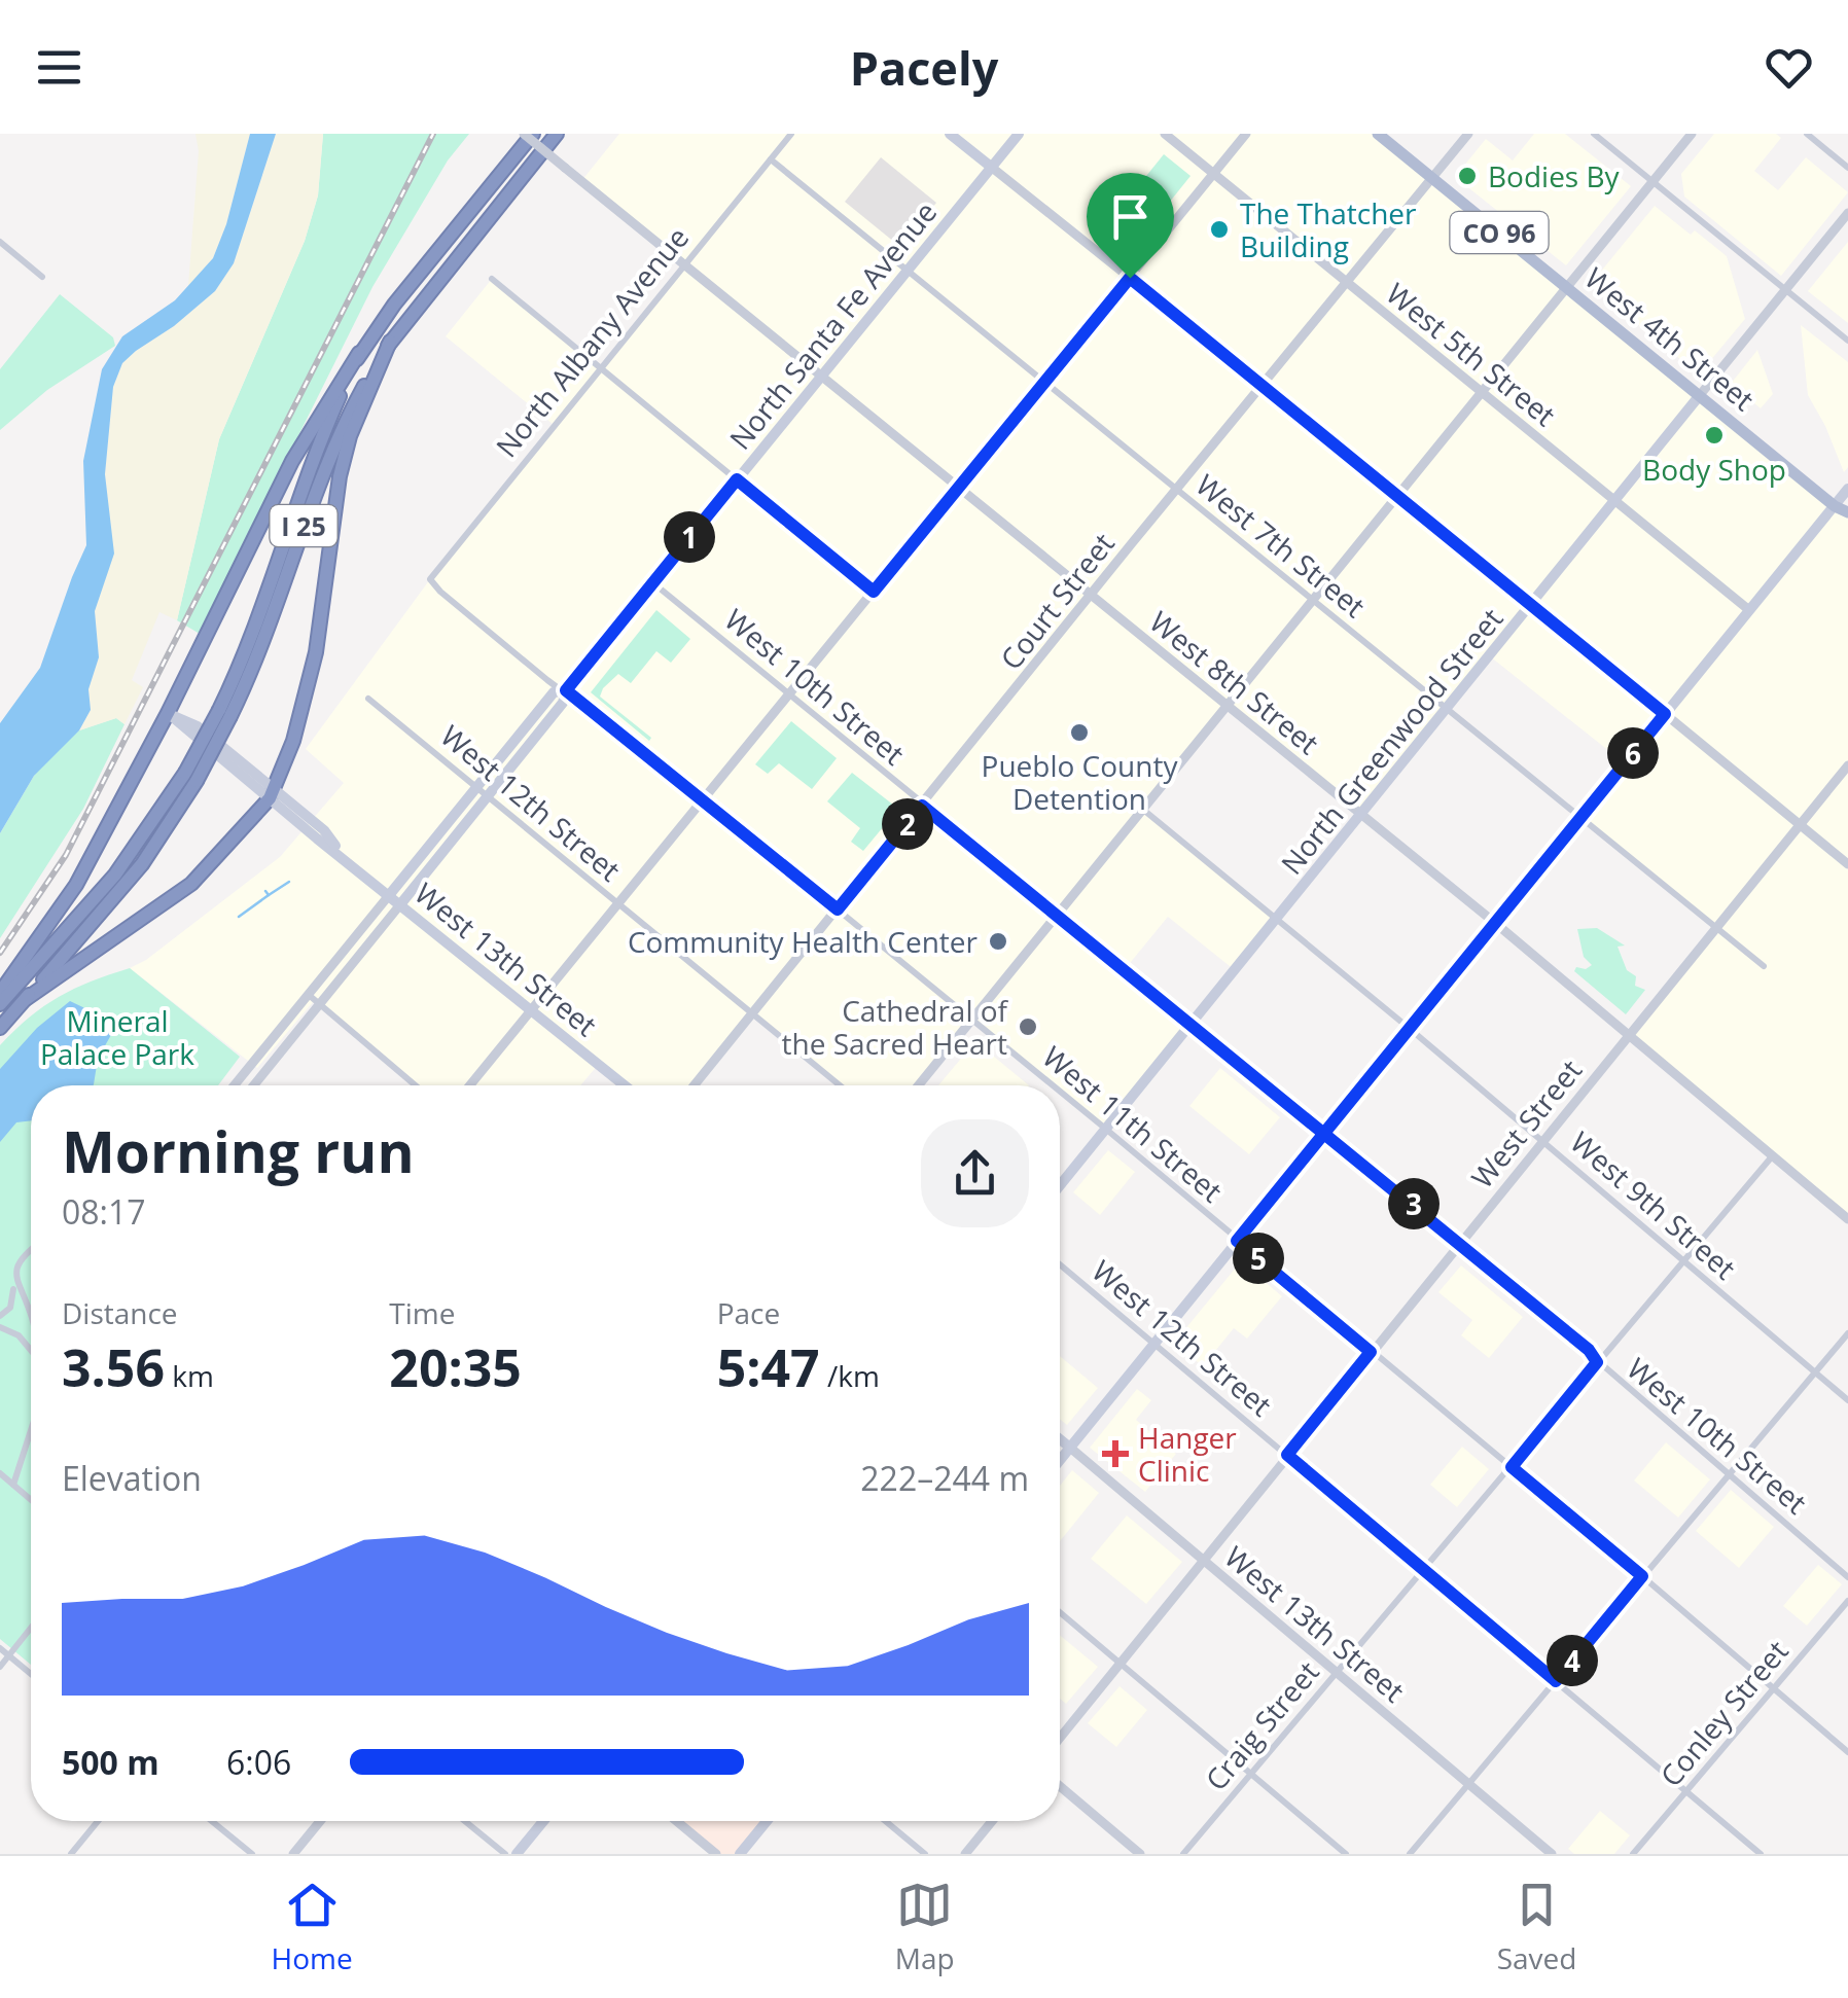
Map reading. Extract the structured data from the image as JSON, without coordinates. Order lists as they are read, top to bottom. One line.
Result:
{"streets":{"highway":["I 25"],"main road":["CO 96","North Santa Fe Avenue","West 4th Street","North Greenwood Street","West 13th Street"],"street":["North Albany Avenue","West 5th Street","West 7th Street","Court Street","West 8th Street","West 10th Street","West 12th Street","West 11th Street","West Street","West 9th Street","Conley Street","Craig Street"]},"crossings":[["North Santa Fe Avenue","West 7th Street"],["North Santa Fe Avenue","West 8th Street"],["North Santa Fe Avenue","West 10th Street"],["North Santa Fe Avenue","West 12th Street"],["North Santa Fe Avenue","West 13th Street"],["North Santa Fe Avenue","West 11th Street"],["West 4th Street","Court Street"],["West 4th Street","North Greenwood Street"],["North Albany Avenue","West 7th Street"],["North Albany Avenue","West 8th Street"],["North Albany Avenue","West 11th Street"],["West 5th Street","Court Street"],["West 5th Street","North Greenwood Street"],["West 7th Street","Court Street"],["West 7th Street","North Greenwood Street"],["West 7th Street","West Street"],["Court Street","West 8th Street"],["Court Street","West 10th Street"],["Court Street","West 12th Street"],["Court Street","West 11th Street"],["West 8th Street","North Greenwood Street"],["West 8th Street","West Street"],["West 8th Street","Craig Street"],["West 10th Street","North Greenwood Street"],["West 10th Street","West Street"],["West 10th Street","Craig Street"],["North Greenwood Street","West 11th Street"],["North Greenwood Street","West 9th Street"],["West 12th Street","West Street"],["West 12th Street","Conley Street"],["West 12th Street","Craig Street"],["West 13th Street","West Street"],["West 13th Street","Craig Street"],["West 11th Street","West Street"],["West 11th Street","Conley Street"],["West 11th Street","Craig Street"],["West Street","West 9th Street"],["West 9th Street","Craig Street"]],"parks":["Mineral Palace Park"],"places":{"other":["Bodies By","The Thatcher Building","Body Shop","Pueblo County Detention","Community Health Center","Cathedral of the Sacred Heart"],"health":["Hanger Clinic"]},"page":{"header":"Pacely","pins":["1","6","2","3","5","4"],"heading":["Morning run","08:17"],"stats":[["Distance","3.56 km"],["Time","20:35"],["Pace","5:47 /km"]],"chart":["Elevation","222–244 m"],"list":[{"name":"500 m","note":"6:06"}],"tabs":["Home","Map","Saved"]}}
